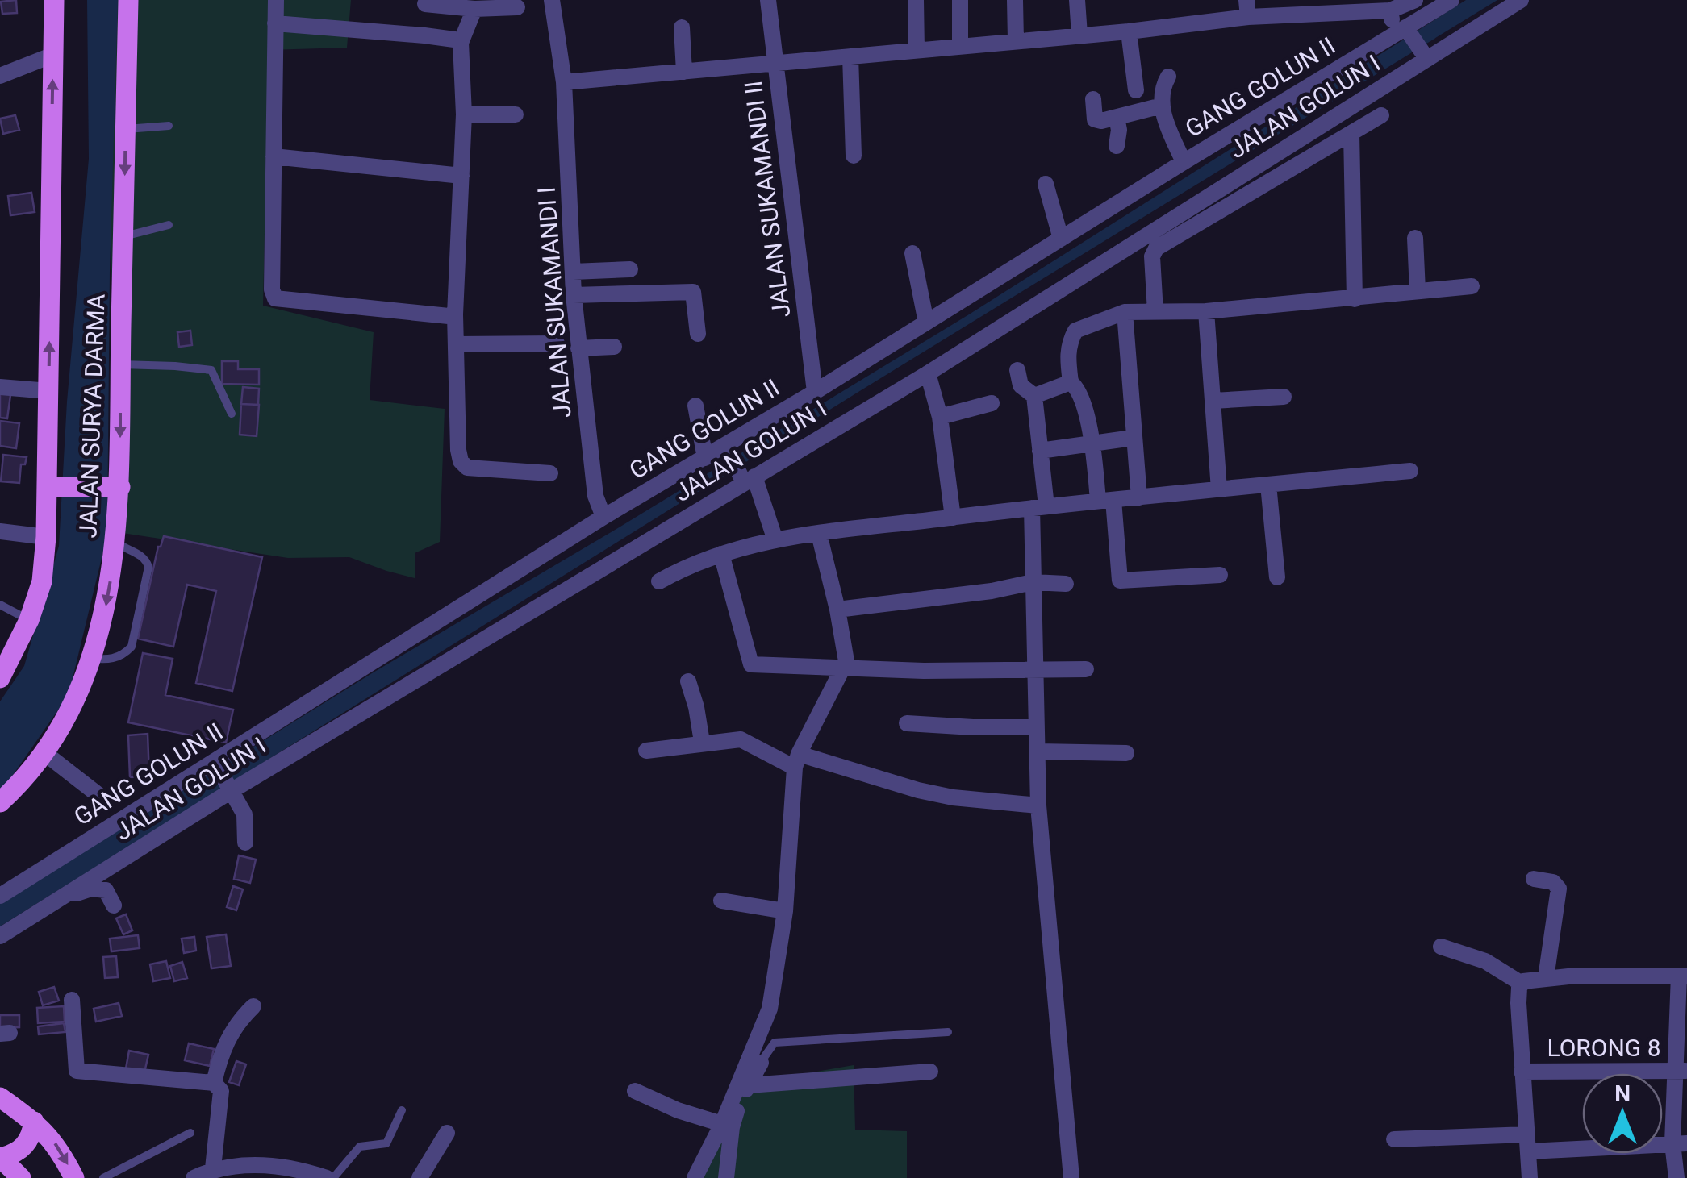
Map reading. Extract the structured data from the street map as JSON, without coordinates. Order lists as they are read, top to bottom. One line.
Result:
{"streets":{"main road":["JALAN SURYA DARMA"],"street":["GANG GOLUN II","JALAN GOLUN I","JALAN SUKAMANDI II","JALAN SUKAMANDI I","LORONG 8"]},"crossings":[["GANG GOLUN II","JALAN SUKAMANDI II"],["GANG GOLUN II","JALAN SUKAMANDI I"]],"north":"top"}
